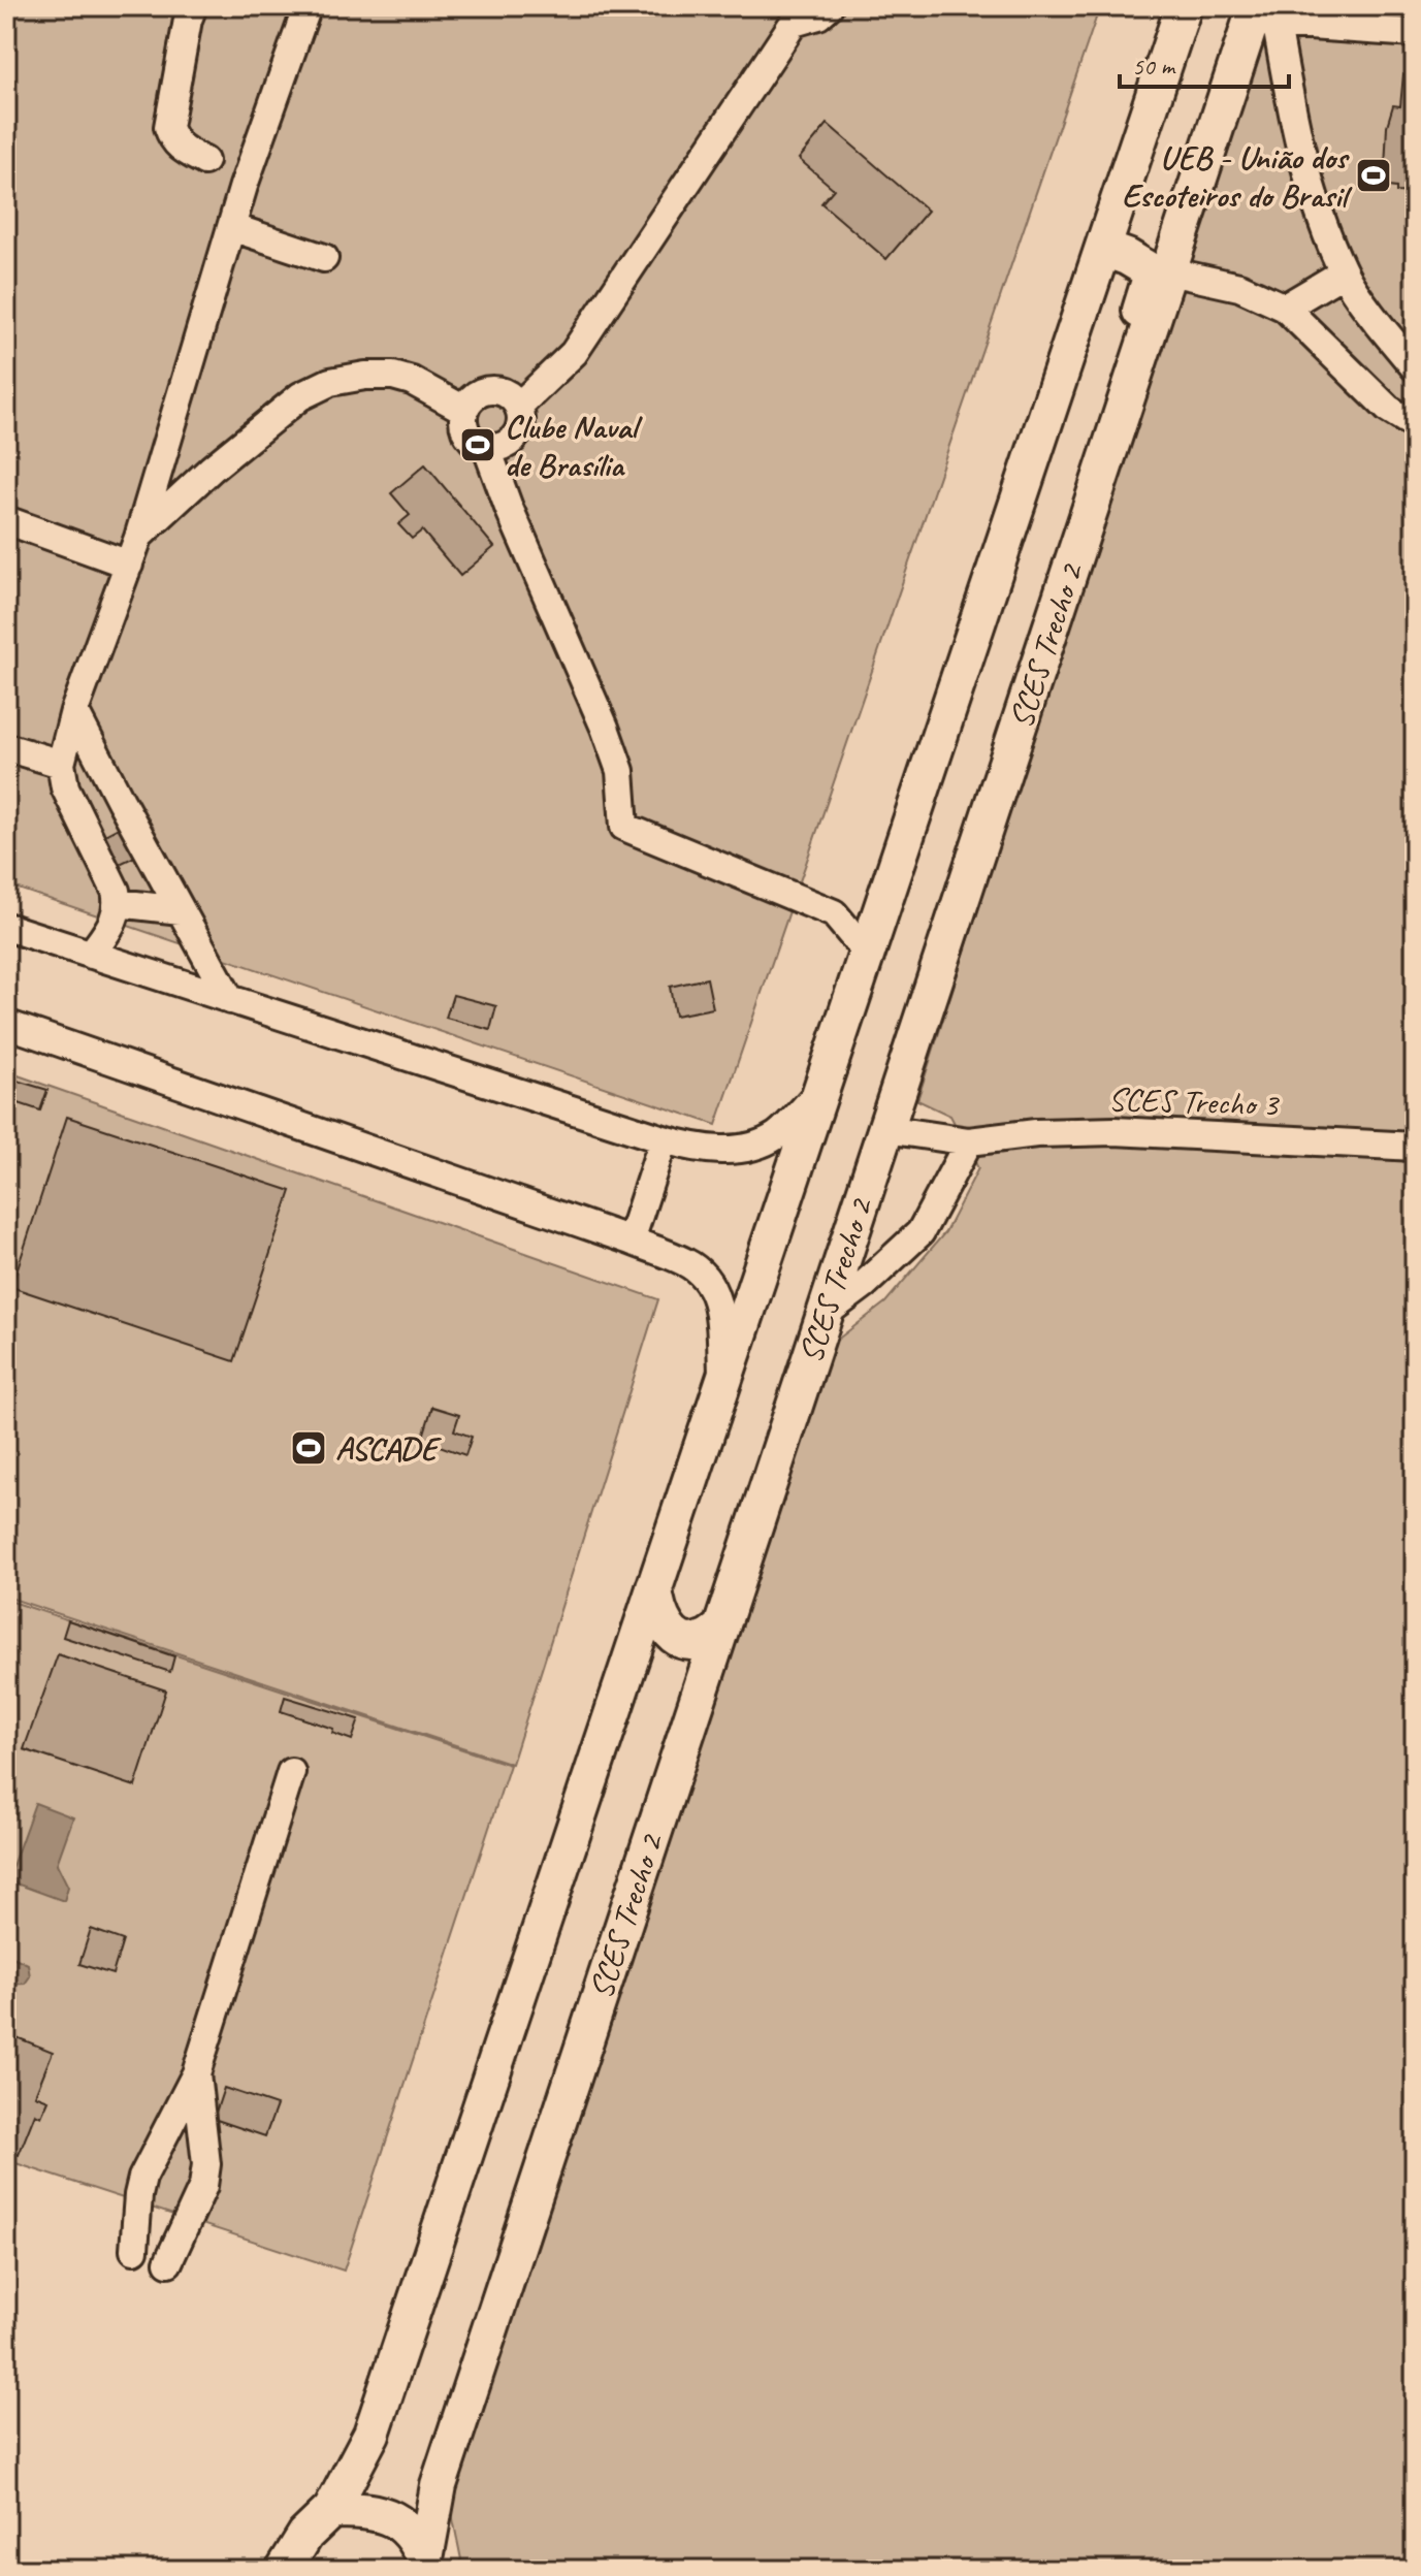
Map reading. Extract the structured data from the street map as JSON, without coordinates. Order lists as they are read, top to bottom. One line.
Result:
{"streets":{"main road":["SCES Trecho 2"],"street":["SCES Trecho 3"]},"crossings":[["SCES Trecho 2","SCES Trecho 3"]],"places":{"sports":["UEB - União dos Escoteiros do Brasil","Clube Naval de Brasília","ASCADE"]},"scale_bar":"50 m"}
